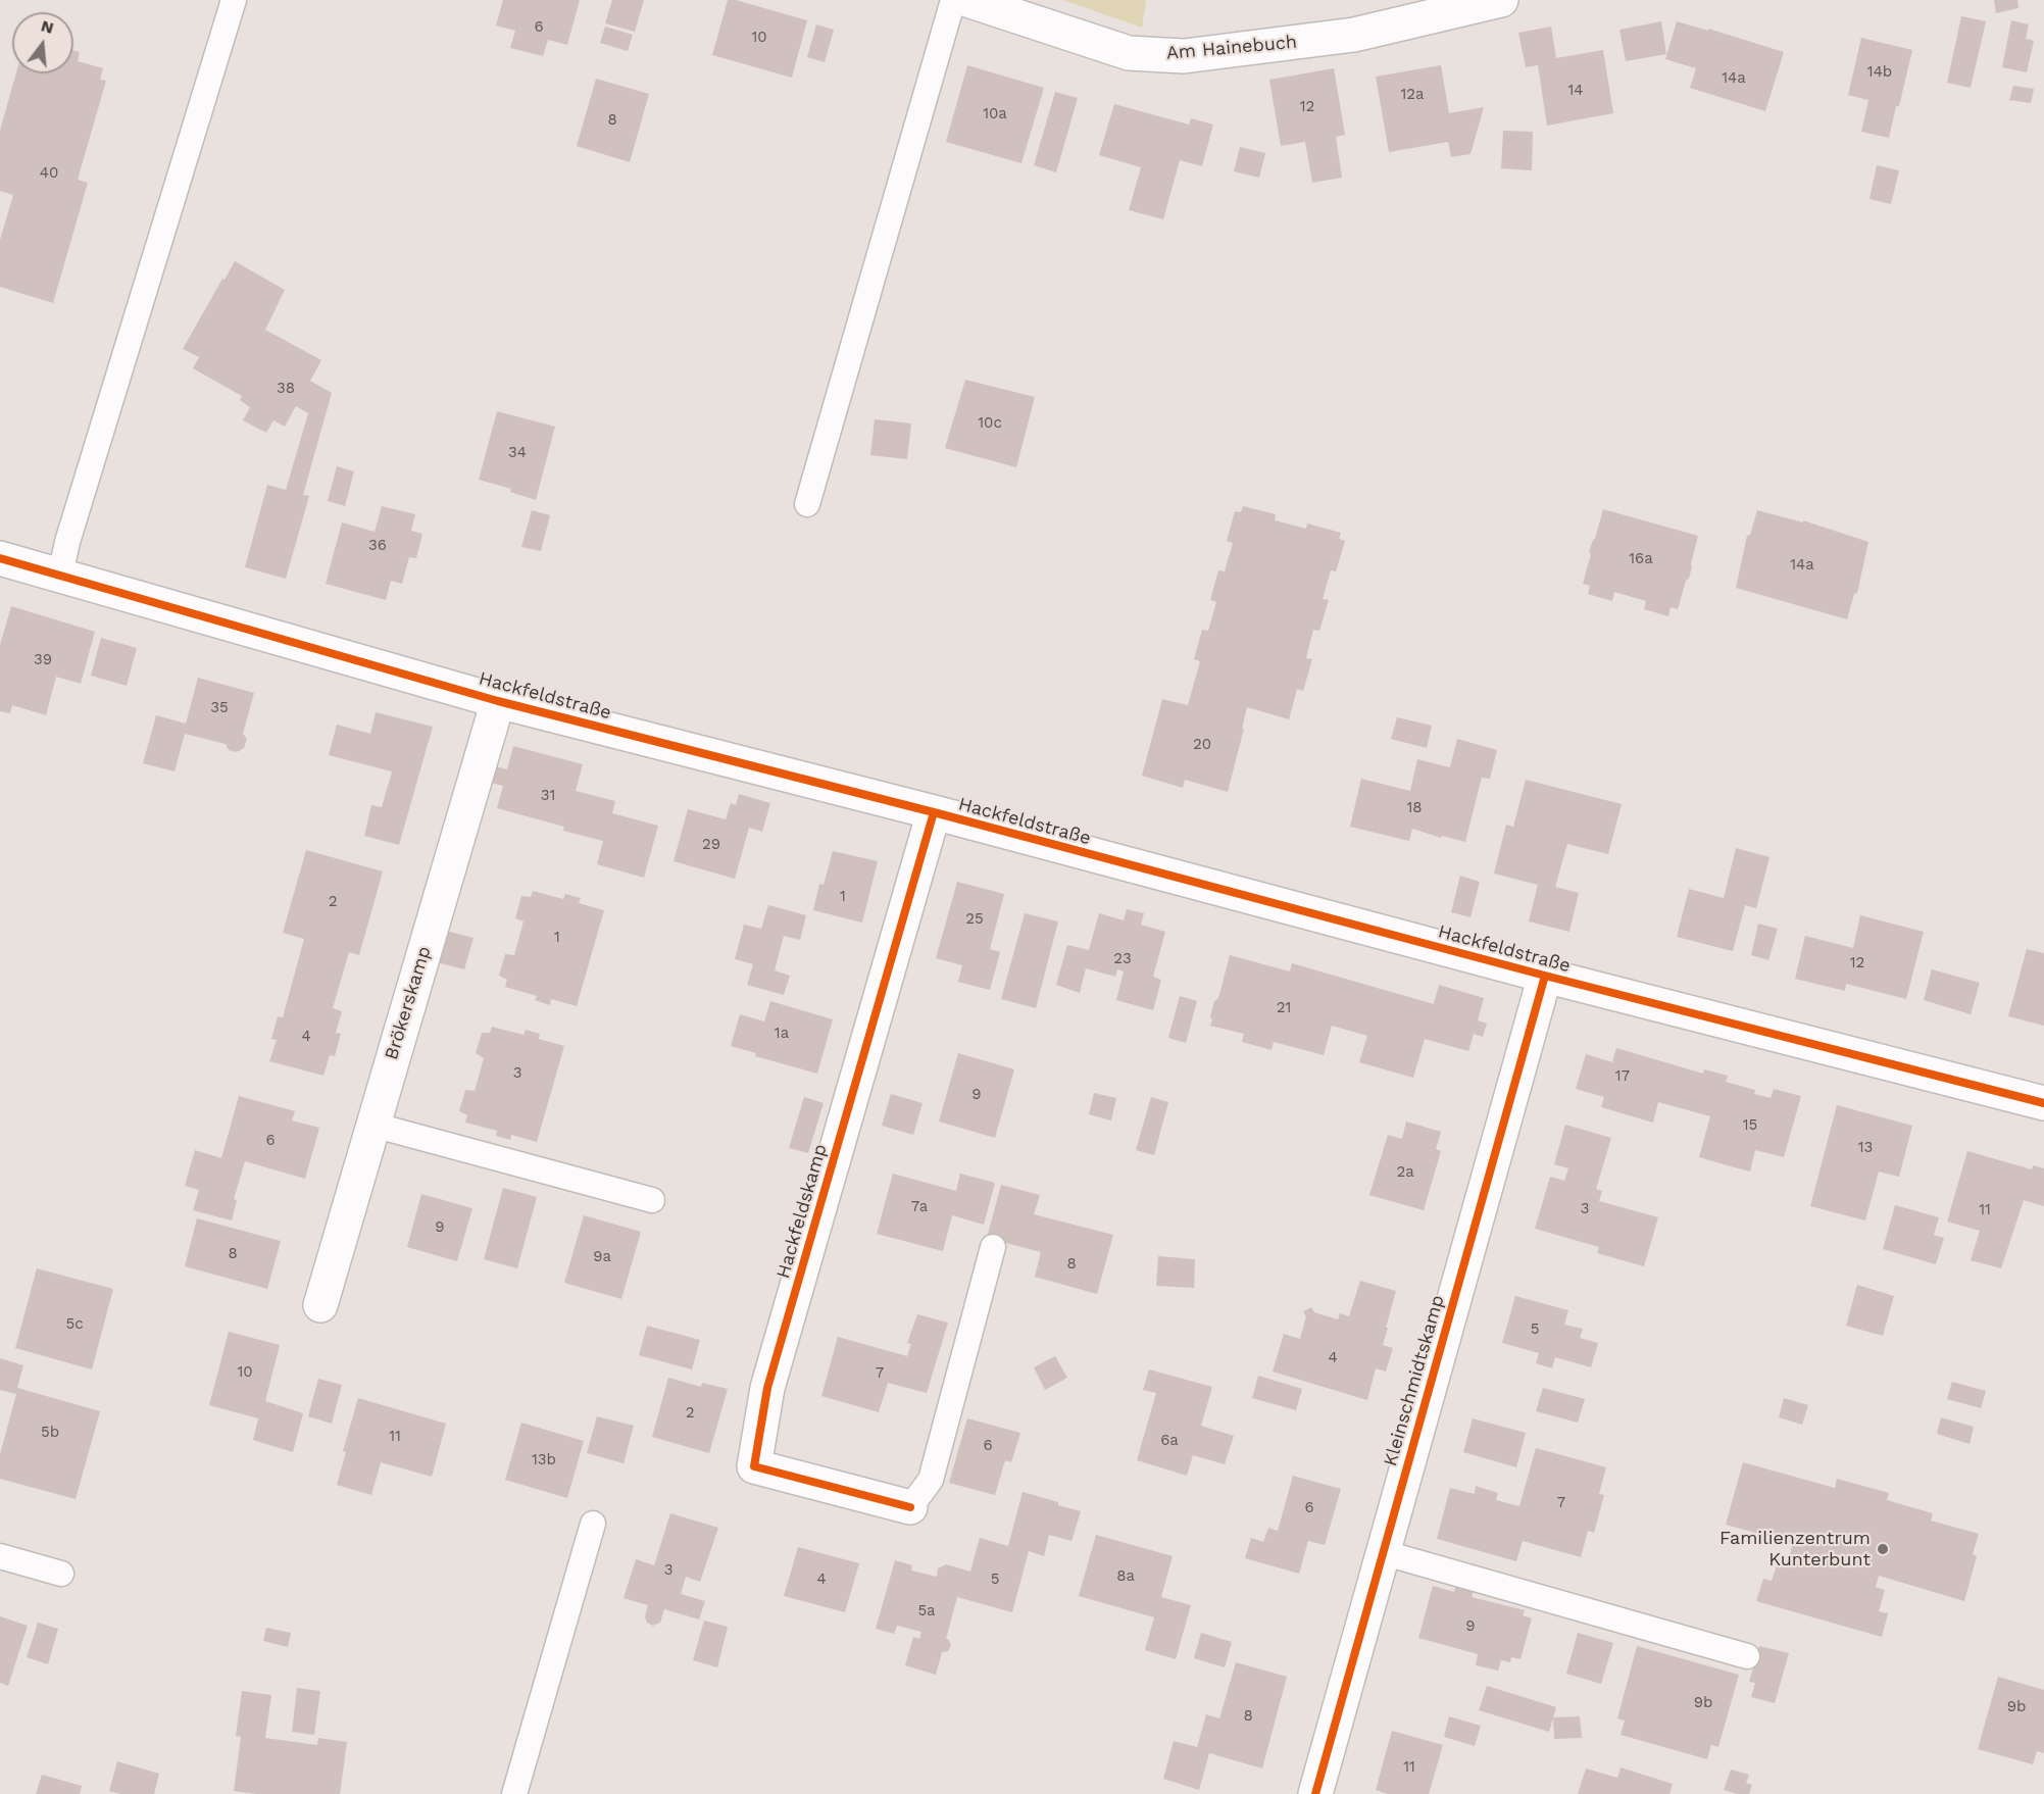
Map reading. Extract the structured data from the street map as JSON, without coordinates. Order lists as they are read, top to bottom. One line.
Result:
{"streets":{"street":["Am Hainebuch","Hackfeldstraße","Brökerskamp","Hackfeldskamp","Kleinschmidtskamp"]},"crossings":[["Hackfeldstraße","Brökerskamp"],["Hackfeldstraße","Hackfeldskamp"],["Hackfeldstraße","Kleinschmidtskamp"]],"places":["Familienzentrum Kunterbunt"],"house_numbers":["6","10","14b","14a","14","12a","12","10a","8","40","38","10c","34","36","16a","14a","39","35","20","31","18","29","1","2","25","1","23","12","21","1a","4","3","17","9","15","6","13","2a","7a","3","11","9","8","9a","8","5c","5","4","10","7","2","5b","11","6a","6","13b","7","6","3","8a","4","5","5a","9","9b","9b","8","11"],"north":"top"}
